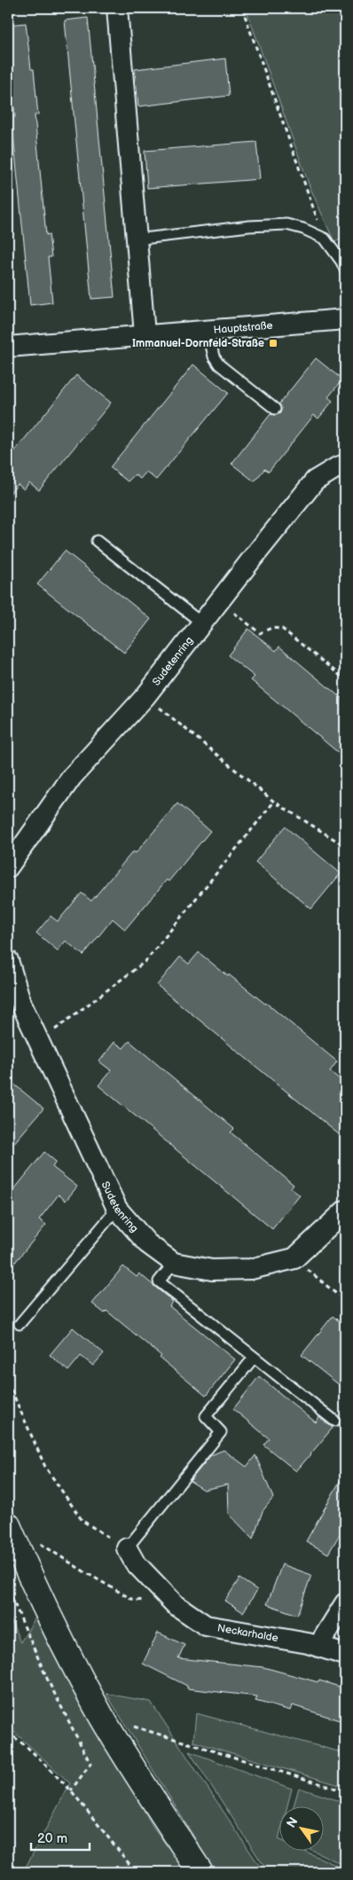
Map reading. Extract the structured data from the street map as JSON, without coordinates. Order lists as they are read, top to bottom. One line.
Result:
{"streets":{"street":["Hauptstraße","Sudetenring","Neckarhalde"]},"places":{"transit":["Immanuel-Dornfeld-Straße"]},"scale_bar":"20 m","north":"top left"}
